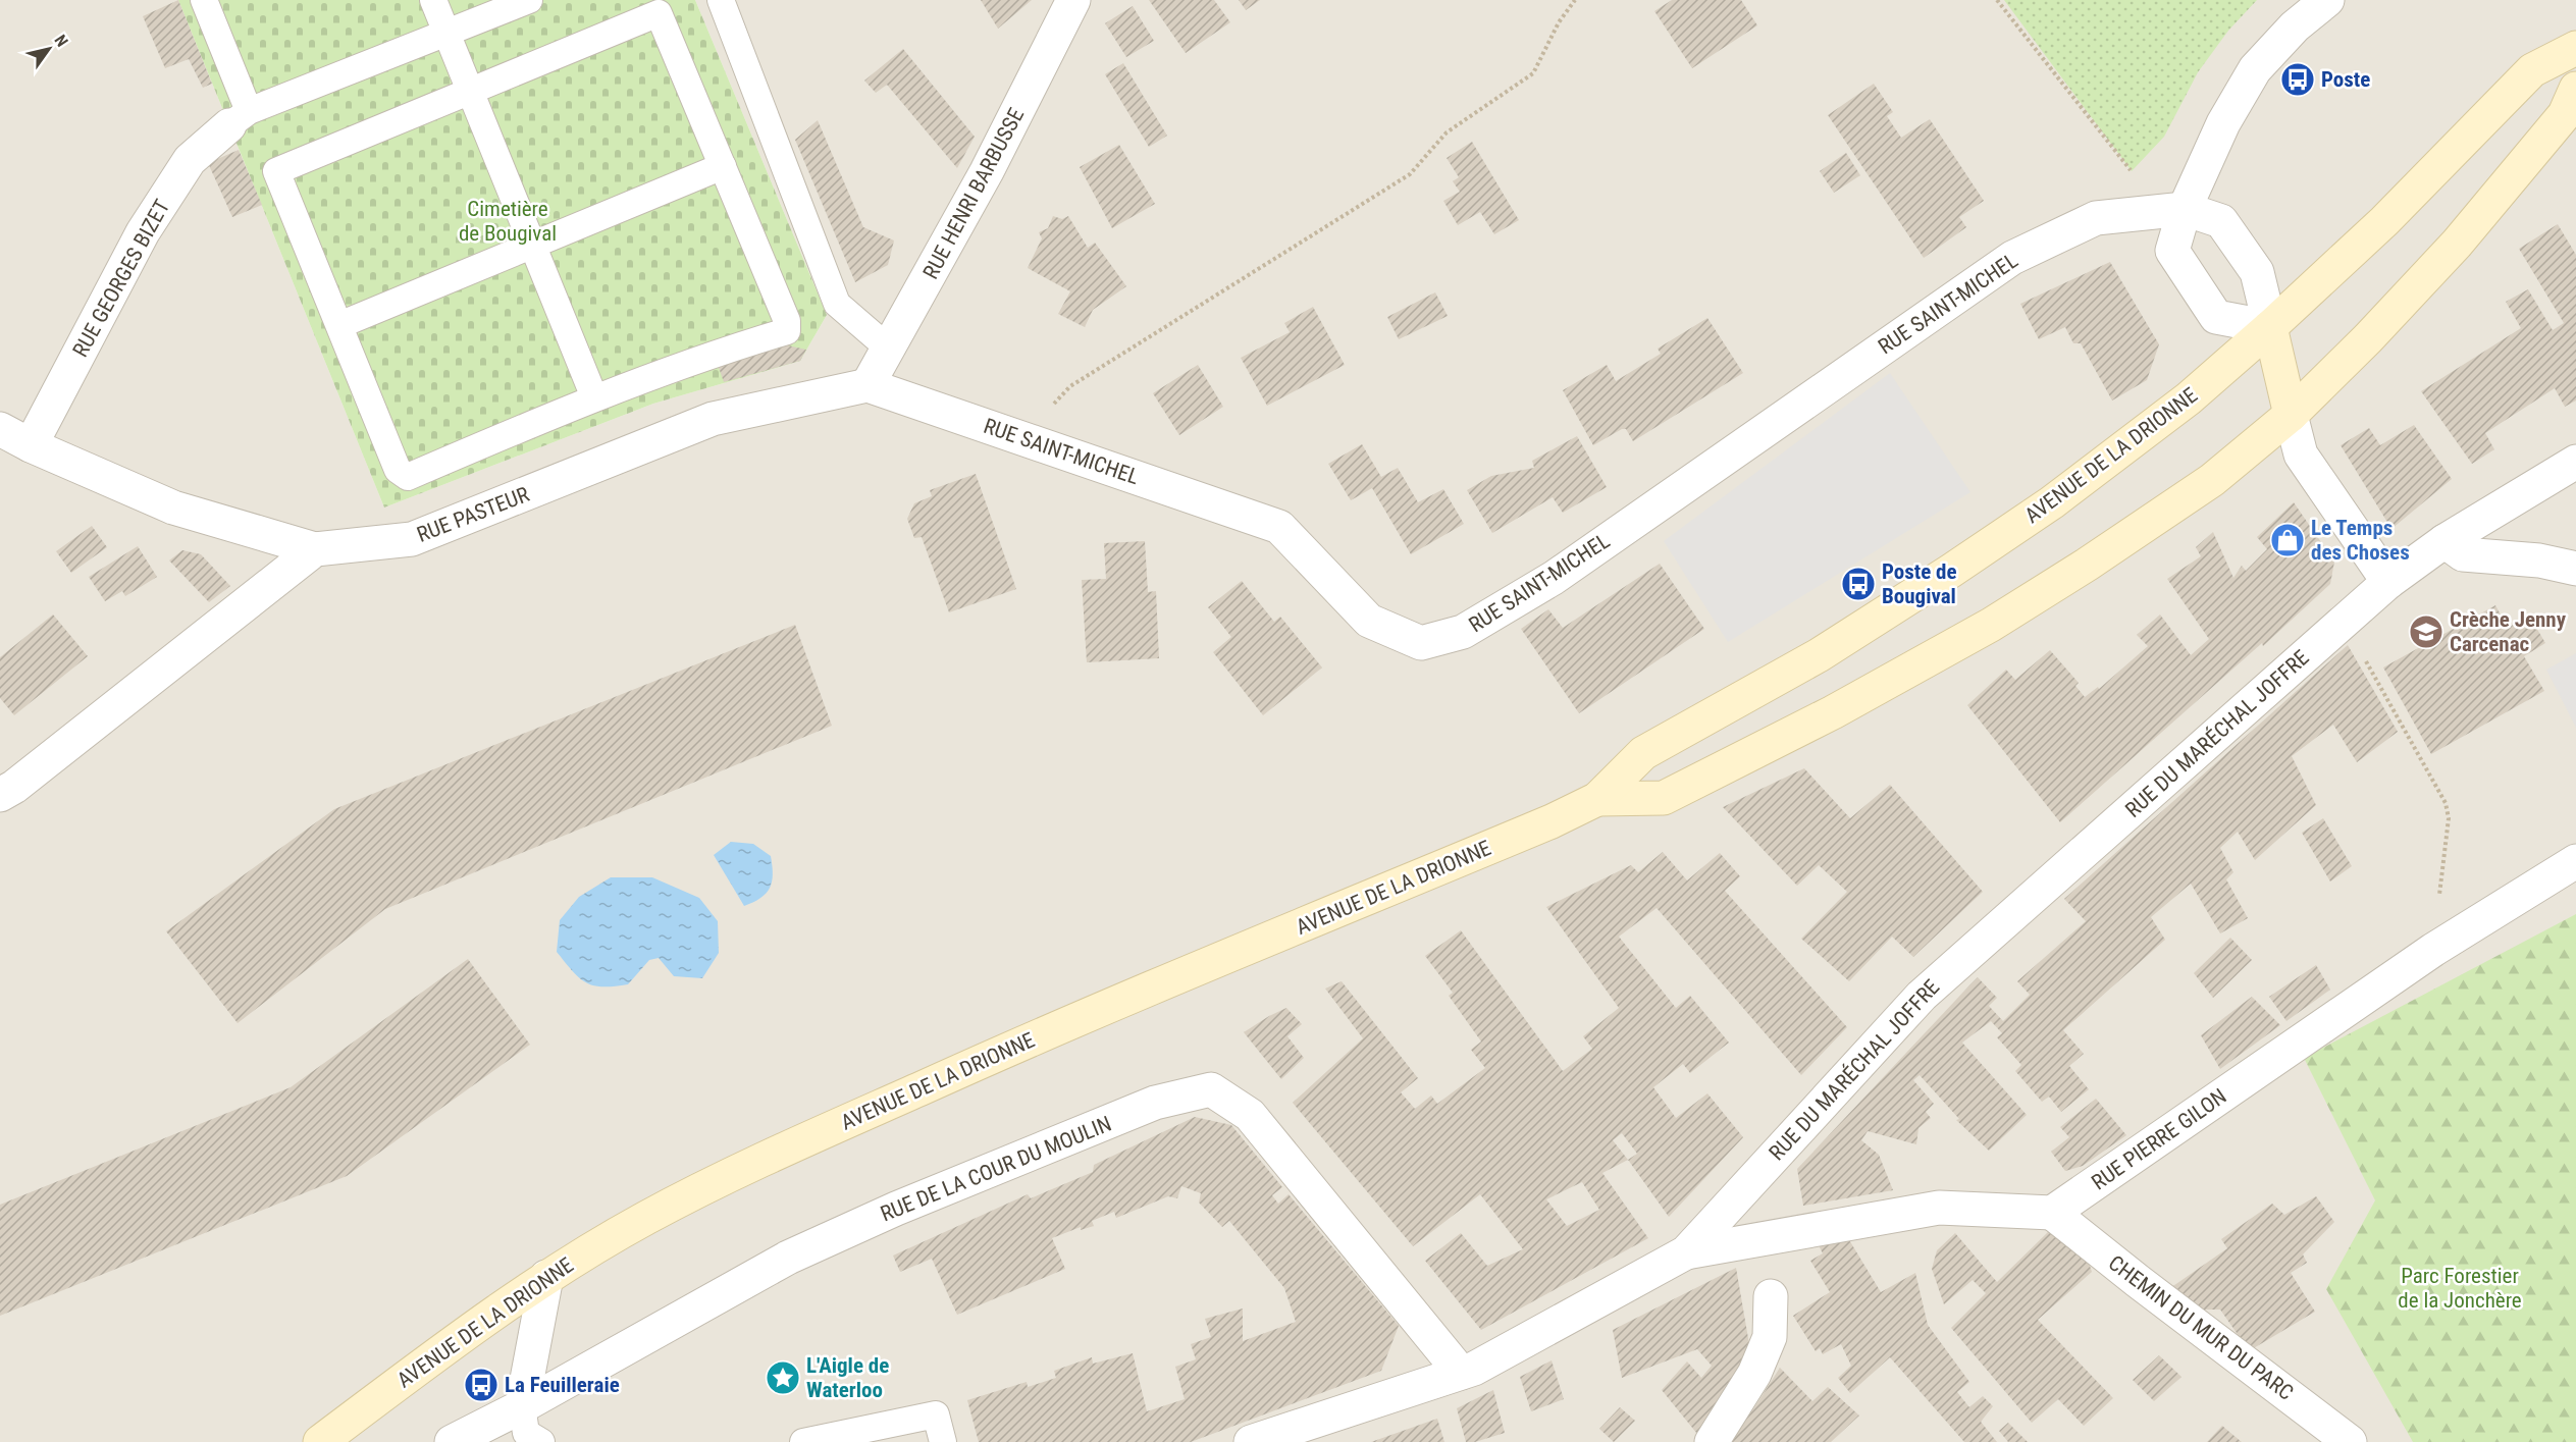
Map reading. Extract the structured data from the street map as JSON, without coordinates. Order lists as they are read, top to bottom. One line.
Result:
{"streets":{"main road":["AVENUE DE LA DRIONNE"],"street":["RUE HENRI BARBUSSE","RUE GEORGES BIZET","RUE SAINT-MICHEL","RUE PASTEUR","RUE DU MARÉCHAL JOFFRE","RUE PIERRE GILON","RUE DE LA COUR DU MOULIN","CHEMIN DU MUR DU PARC"]},"crossings":[["RUE HENRI BARBUSSE","RUE SAINT-MICHEL"],["RUE HENRI BARBUSSE","RUE PASTEUR"],["RUE SAINT-MICHEL","RUE PASTEUR"],["RUE DU MARÉCHAL JOFFRE","RUE DE LA COUR DU MOULIN"],["RUE PIERRE GILON","CHEMIN DU MUR DU PARC"]],"parks":["Cimetière de Bougival","Parc Forestier de la Jonchère"],"places":{"bus stop":["Poste","Poste de Bougival","La Feuilleraie"],"shop":["Le Temps des Choses"],"school or university":["Crèche Jenny Carcenac"],"place":["L'Aigle de Waterloo"]},"north":"top right"}
